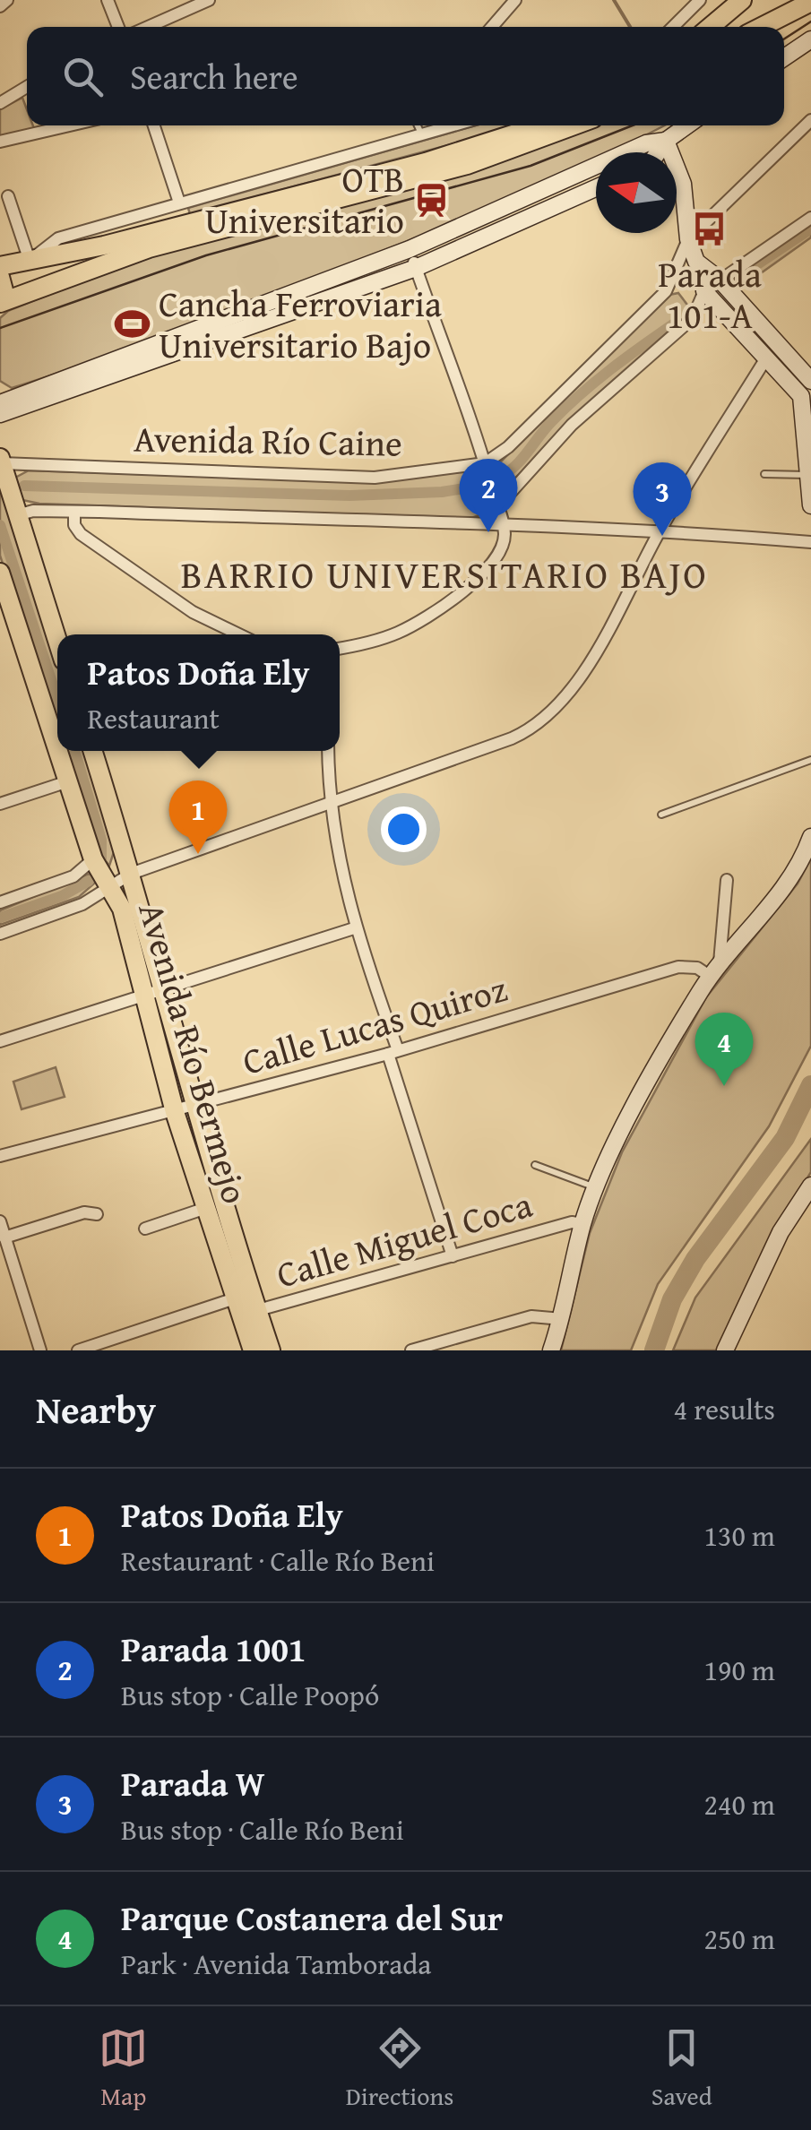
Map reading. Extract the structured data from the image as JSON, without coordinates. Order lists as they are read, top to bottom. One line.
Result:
{"streets":{"main road":["Avenida Río Bermejo"],"street":["Avenida Río Caine","Calle Lucas Quiroz","Calle Miguel Coca"]},"crossings":[["Calle Lucas Quiroz","Avenida Río Bermejo"],["Avenida Río Bermejo","Calle Miguel Coca"]],"districts":["BARRIO UNIVERSITARIO BAJO"],"places":{"station":["OTB Universitario"],"bus stop":["Parada 101-A"],"sports":["Cancha Ferroviaria Universitario Bajo"]},"north":"left","page":{"search":"Search here","pins":["2","3","1","4"],"popup":["Patos Doña Ely","Restaurant"],"heading":["Nearby","4 results"],"list":[{"mark":"1","name":"Patos Doña Ely","note":"Restaurant · Calle Río Beni","value":"130 m"},{"mark":"2","name":"Parada 1001","note":"Bus stop · Calle Poopó","value":"190 m"},{"mark":"3","name":"Parada W","note":"Bus stop · Calle Río Beni","value":"240 m"},{"mark":"4","name":"Parque Costanera del Sur","note":"Park · Avenida Tamborada","value":"250 m"}],"nav":["Map","Directions","Saved"]}}
